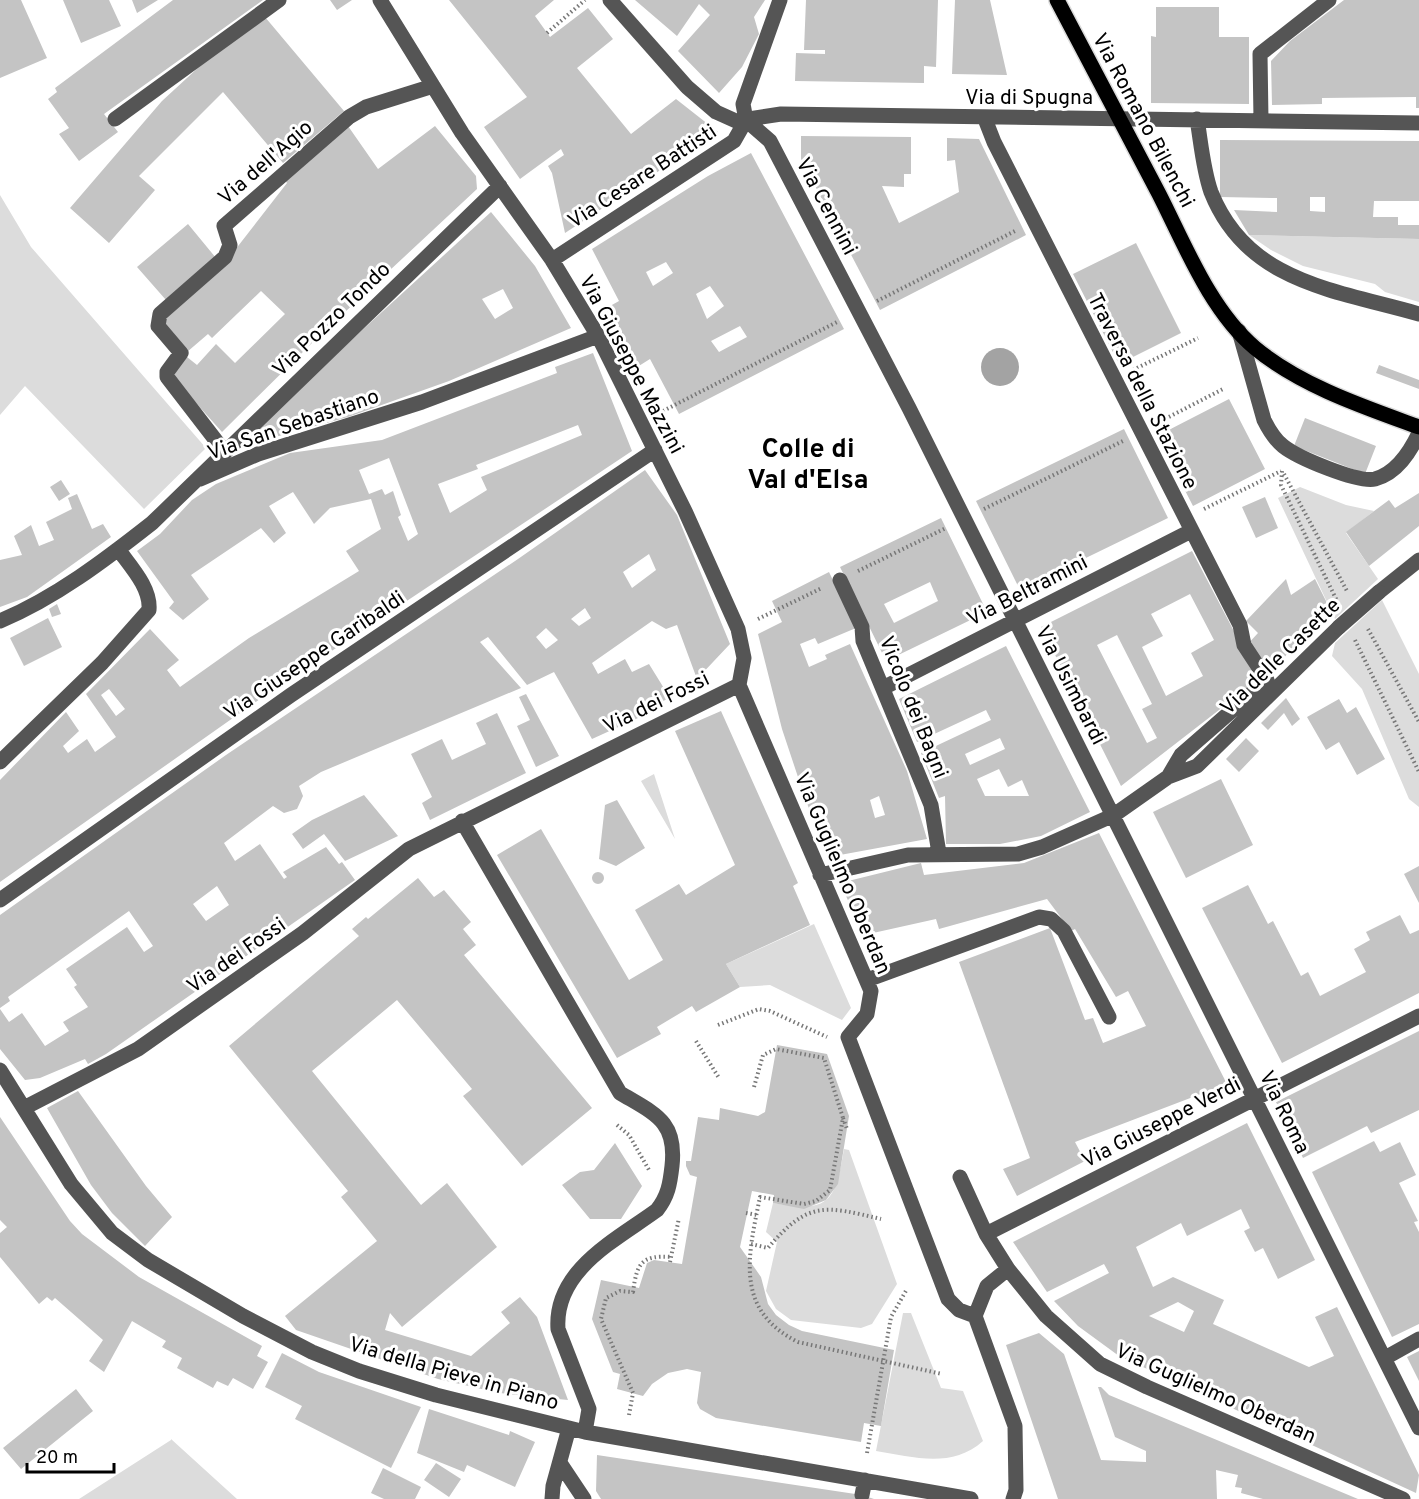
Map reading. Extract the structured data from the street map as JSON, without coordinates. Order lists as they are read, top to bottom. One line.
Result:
{"streets":{"main road":["Via Romano Bilenchi"],"street":["Via di Spugna","Via dell'Agio","Via Cesare Battisti","Via Cennini","Via Pozzo Tondo","Via Giuseppe Mazzini","Traversa della Stazione","Via San Sebastiano","Via Beltramini","Via Giuseppe Garibaldi","Via delle Casette","Via Usimbardi","Via dei Fossi","Vicolo dei Bagni","Via Guglielmo Oberdan","Via Roma","Via Giuseppe Verdi","Via della Pieve in Piano"]},"crossings":[["Via di Spugna","Via Romano Bilenchi"],["Via di Spugna","Via Cesare Battisti"],["Via di Spugna","Via Cennini"],["Via di Spugna","Traversa della Stazione"],["Via dell'Agio","Via Pozzo Tondo"],["Via dell'Agio","Via Giuseppe Mazzini"],["Via Cesare Battisti","Via Cennini"],["Via Cesare Battisti","Via Giuseppe Mazzini"],["Via Cennini","Via Usimbardi"],["Via Pozzo Tondo","Via Giuseppe Mazzini"],["Via Pozzo Tondo","Via San Sebastiano"],["Via Giuseppe Mazzini","Via San Sebastiano"],["Via Giuseppe Mazzini","Via Giuseppe Garibaldi"],["Via Giuseppe Mazzini","Via dei Fossi"],["Via Giuseppe Mazzini","Via Guglielmo Oberdan"],["Traversa della Stazione","Via Beltramini"],["Traversa della Stazione","Via delle Casette"],["Via Beltramini","Via Usimbardi"],["Via Beltramini","Vicolo dei Bagni"],["Via delle Casette","Via Usimbardi"],["Via delle Casette","Vicolo dei Bagni"],["Via delle Casette","Via Guglielmo Oberdan"],["Via delle Casette","Via Roma"],["Via Usimbardi","Via Roma"],["Via dei Fossi","Via Guglielmo Oberdan"],["Via dei Fossi","Via della Pieve in Piano"],["Via Guglielmo Oberdan","Via Giuseppe Verdi"],["Via Roma","Via Giuseppe Verdi"]],"districts":["Colle di Val d'Elsa"],"scale_bar":"20 m"}
